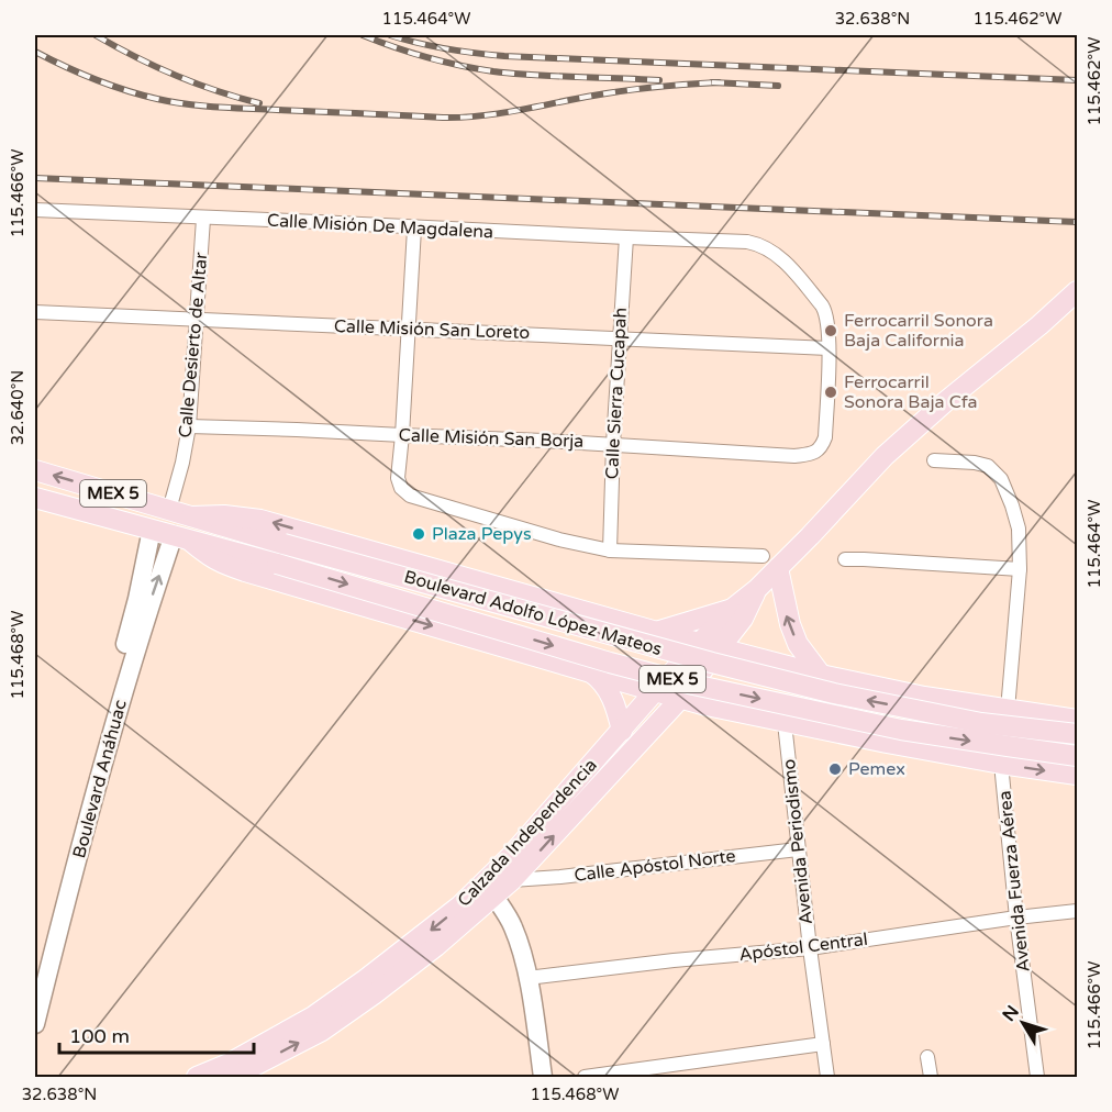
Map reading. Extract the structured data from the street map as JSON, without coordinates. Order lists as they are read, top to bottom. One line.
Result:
{"streets":{"main road":["MEX 5","Boulevard Adolfo López Mateos","Boulevard Anáhuac","Calzada Independencia"],"street":["Calle Misión De Magdalena","Calle Misión San Loreto","Calle Desierto de Altar","Calle Sierra Cucapah","Calle Misión San Borja","Avenida Periodismo","Calle Apóstol Norte","Avenida Fuerza Aérea","Apóstol Central"]},"crossings":[["Calle Misión De Magdalena","Calle Misión San Loreto"],["Calle Misión De Magdalena","Calle Desierto de Altar"],["Calle Misión De Magdalena","Calle Sierra Cucapah"],["Calle Misión De Magdalena","Calle Misión San Borja"],["Calle Misión San Loreto","Calle Desierto de Altar"],["Calle Misión San Loreto","Calle Sierra Cucapah"],["Calle Desierto de Altar","Calle Misión San Borja"],["Calle Desierto de Altar","Boulevard Adolfo López Mateos"],["Calle Sierra Cucapah","Calle Misión San Borja"],["Boulevard Adolfo López Mateos","Boulevard Anáhuac"],["Calzada Independencia","Calle Apóstol Norte"],["Avenida Periodismo","Calle Apóstol Norte"],["Avenida Periodismo","Apóstol Central"],["Avenida Fuerza Aérea","Apóstol Central"]],"places":["Ferrocarril Sonora Baja California","Ferrocarril Sonora Baja Cfa","Plaza Pepys","Pemex"],"scale_bar":"100 m","north":"top left","coordinates":["115.464°W","32.638°N","115.462°W","115.466°W","32.640°N","115.468°W"]}
